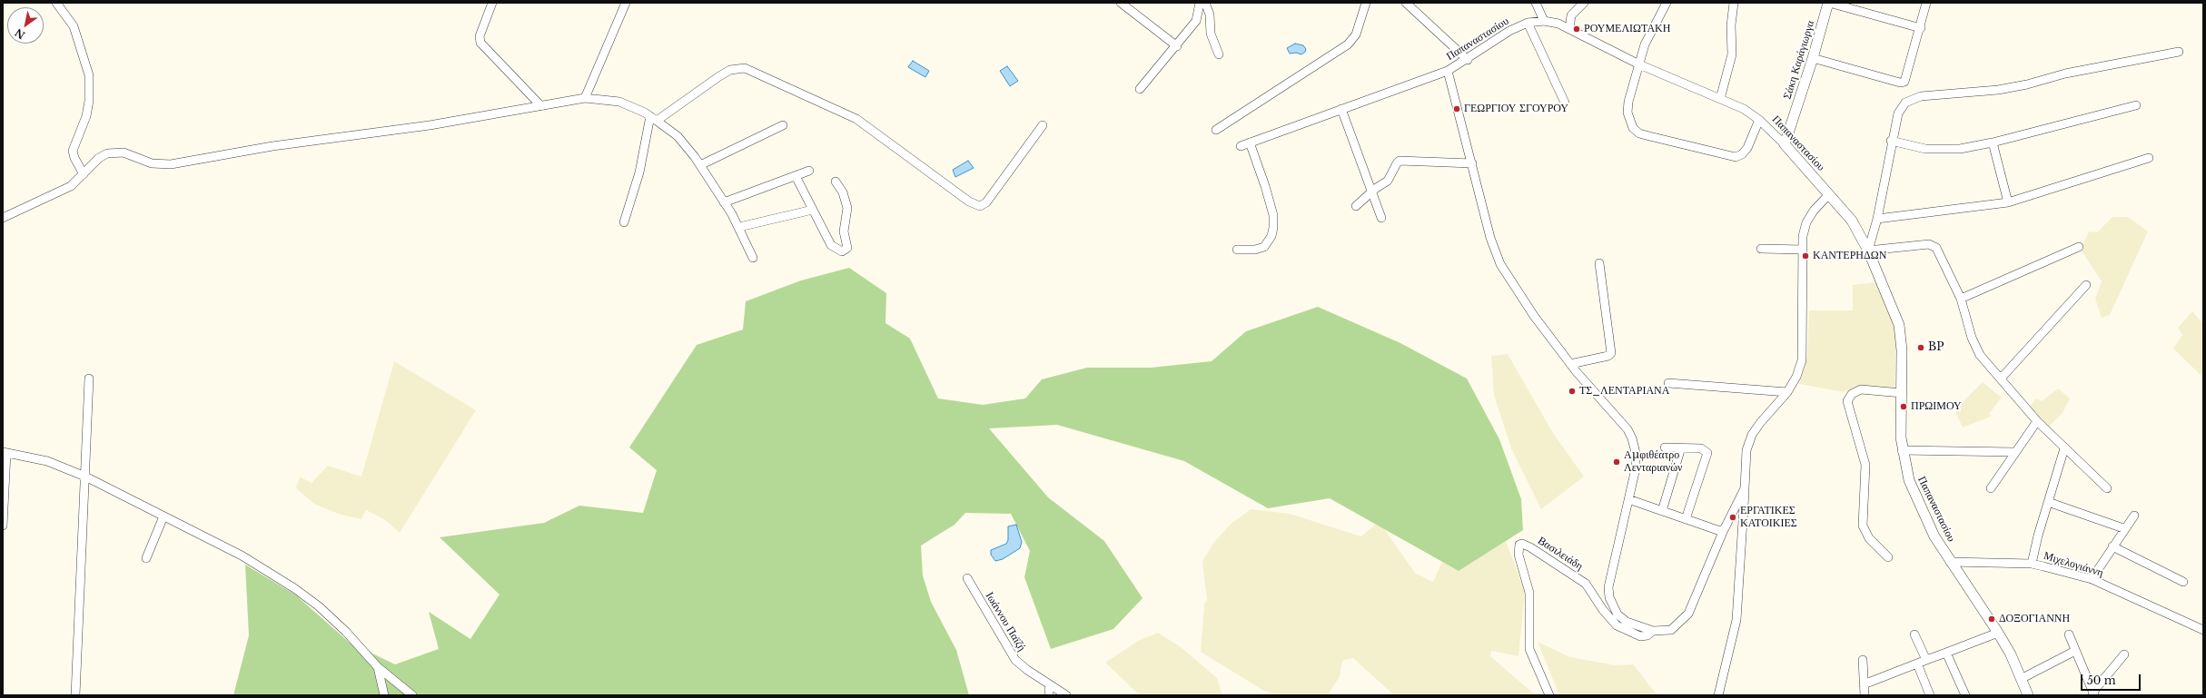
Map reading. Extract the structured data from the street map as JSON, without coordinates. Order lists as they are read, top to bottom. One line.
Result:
{"streets":{"street":["Παπαναστασίου","Σάκη Καράγιωργα","Βασιλειάδη","Μιχελογιάννη","Ιωάννου Παϊζή"]},"crossings":[["Παπαναστασίου","Σάκη Καράγιωργα"],["Παπαναστασίου","Μιχελογιάννη"]],"places":["ΡΟΥΜΕΛΙΩΤΑΚΗ","ΓΕΩΡΓΙΟΥ ΣΓΟΥΡΟΥ","ΚΑΝΤΕΡΗΔΩΝ","BP","ΤΣ_ΛΕΝΤΑΡΙΑΝΑ","ΠΡΩΙΜΟΥ","Αμφιθέατρο Λενταριανών","ΕΡΓΑΤΙΚΕΣ ΚΑΤΟΙΚΙΕΣ","ΔΟΞΟΓΙΑΝΝΗ"],"scale_bar":"50 m","north":"bottom left"}
